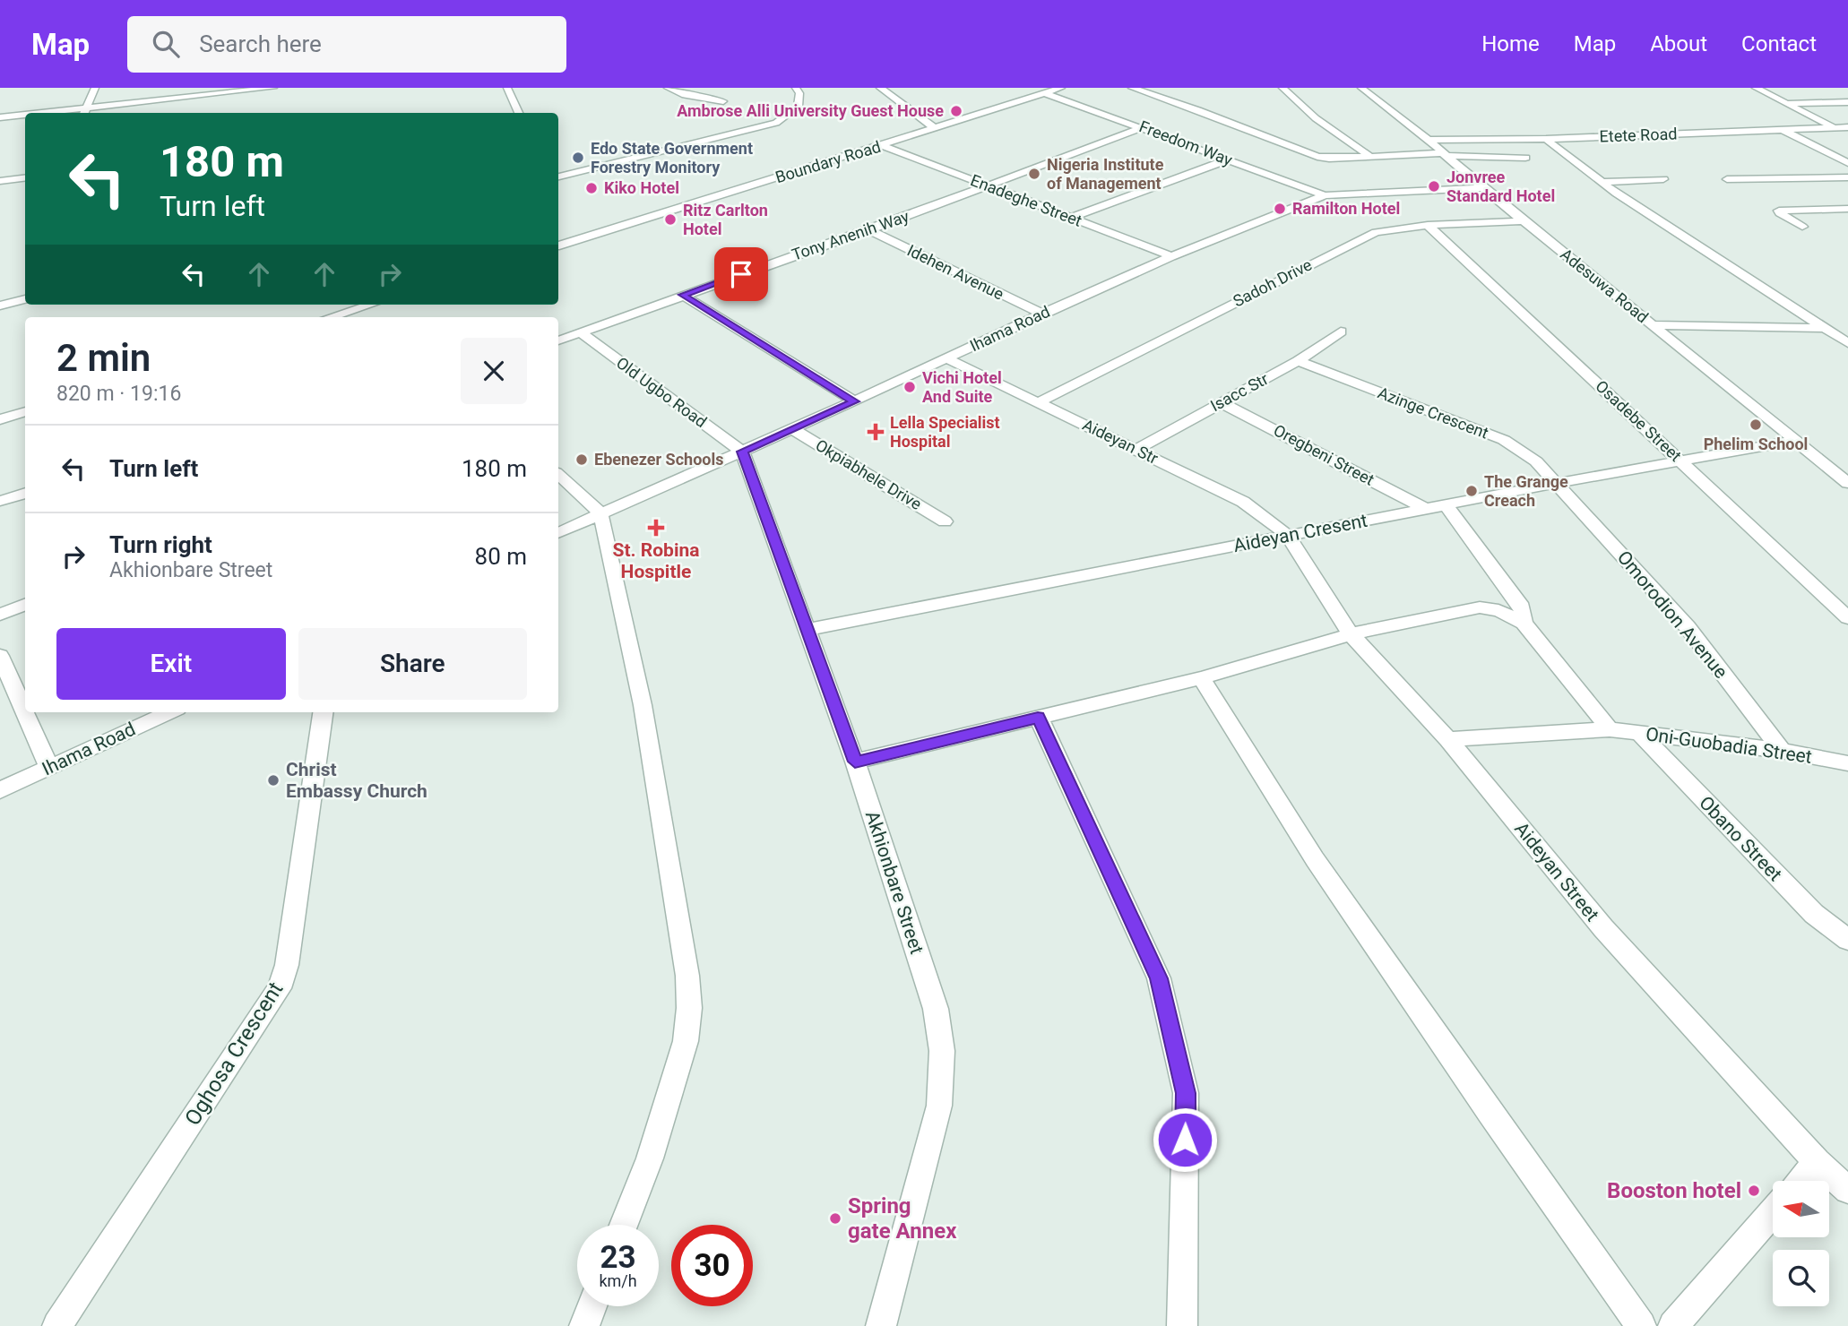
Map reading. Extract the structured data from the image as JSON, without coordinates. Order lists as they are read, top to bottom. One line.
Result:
{"streets":{"street":["Etete Road","Freedom Way","Boundary Road","Enadeghe Street","Tony Anenih Way","Idehen Avenue","Sadoh Drive","Adesuwa Road","Ihama Road","Old Ugbo Road","Isacc Str","Azinge Crescent","Osadebe Street","Aideyan Str","Oregbeni Street","Okpiabhele Drive","Aideyan Cresent","Omorodion Avenue","Oni-Guobadia Street","Obano Street","Aideyan Street","Akhionbare Street","Oghosa Crescent"]},"crossings":[["Etete Road","Adesuwa Road"],["Freedom Way","Boundary Road"],["Freedom Way","Tony Anenih Way"],["Freedom Way","Ihama Road"],["Boundary Road","Enadeghe Street"],["Enadeghe Street","Tony Anenih Way"],["Enadeghe Street","Ihama Road"],["Tony Anenih Way","Idehen Avenue"],["Tony Anenih Way","Old Ugbo Road"],["Idehen Avenue","Ihama Road"],["Sadoh Drive","Adesuwa Road"],["Sadoh Drive","Osadebe Street"],["Sadoh Drive","Aideyan Str"],["Adesuwa Road","Ihama Road"],["Adesuwa Road","Aideyan Cresent"],["Ihama Road","Old Ugbo Road"],["Ihama Road","Aideyan Str"],["Ihama Road","Okpiabhele Drive"],["Ihama Road","Akhionbare Street"],["Old Ugbo Road","Akhionbare Street"],["Isacc Str","Azinge Crescent"],["Isacc Str","Aideyan Str"],["Isacc Str","Oregbeni Street"],["Azinge Crescent","Aideyan Cresent"],["Azinge Crescent","Omorodion Avenue"],["Osadebe Street","Aideyan Cresent"],["Aideyan Str","Aideyan Cresent"],["Aideyan Str","Aideyan Street"],["Oregbeni Street","Aideyan Cresent"],["Aideyan Cresent","Omorodion Avenue"],["Aideyan Cresent","Aideyan Street"],["Aideyan Cresent","Akhionbare Street"],["Omorodion Avenue","Oni-Guobadia Street"],["Oni-Guobadia Street","Obano Street"],["Oni-Guobadia Street","Aideyan Street"]],"places":{"other":["Ambrose Alli University Guest House","Edo State Government Forestry Monitory","Nigeria Institute of Management","Jonvree Standard Hotel","Kiko Hotel","Ramilton Hotel","Ritz Carlton Hotel","Vichi Hotel And Suite","Phelim School","Ebenezer Schools","The Grange Creach","Christ Embassy Church","Booston hotel","Spring gate Annex"],"health":["Lella Specialist Hospital","St. Robina Hospitle"]},"north":"left","page":{"header":"Map","search":"Search here","nav":["Home","Map","About","Contact"],"turn":["180 m","Turn left"],"heading":["2 min","820 m · 19:16"],"list":[{"name":"Turn left","value":"180 m"},{"name":"Turn right","note":"Akhionbare Street","value":"80 m"}],"buttons":["Exit","Share"],"speed":"23 km/h","limit":"30"}}
